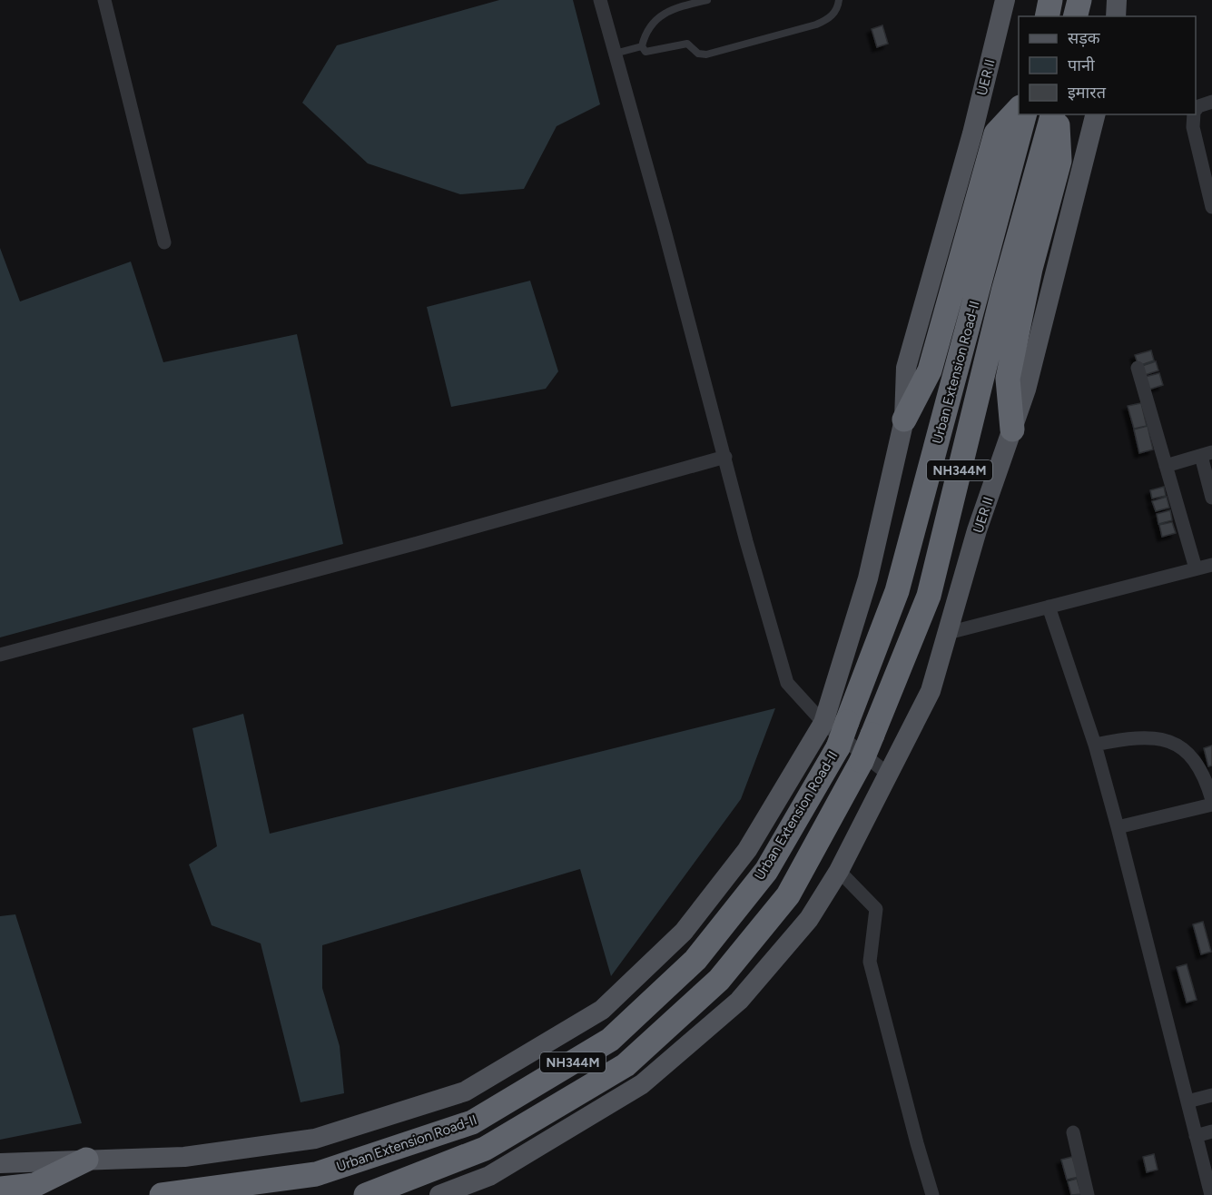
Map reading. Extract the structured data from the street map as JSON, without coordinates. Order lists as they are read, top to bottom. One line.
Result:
{"streets":{"highway":["Urban Extension Road-II","NH344M"],"main road":["UER II"]},"crossings":[["UER II","Urban Extension Road-II"]],"legend":["सड़क","पानी","इमारत"]}
